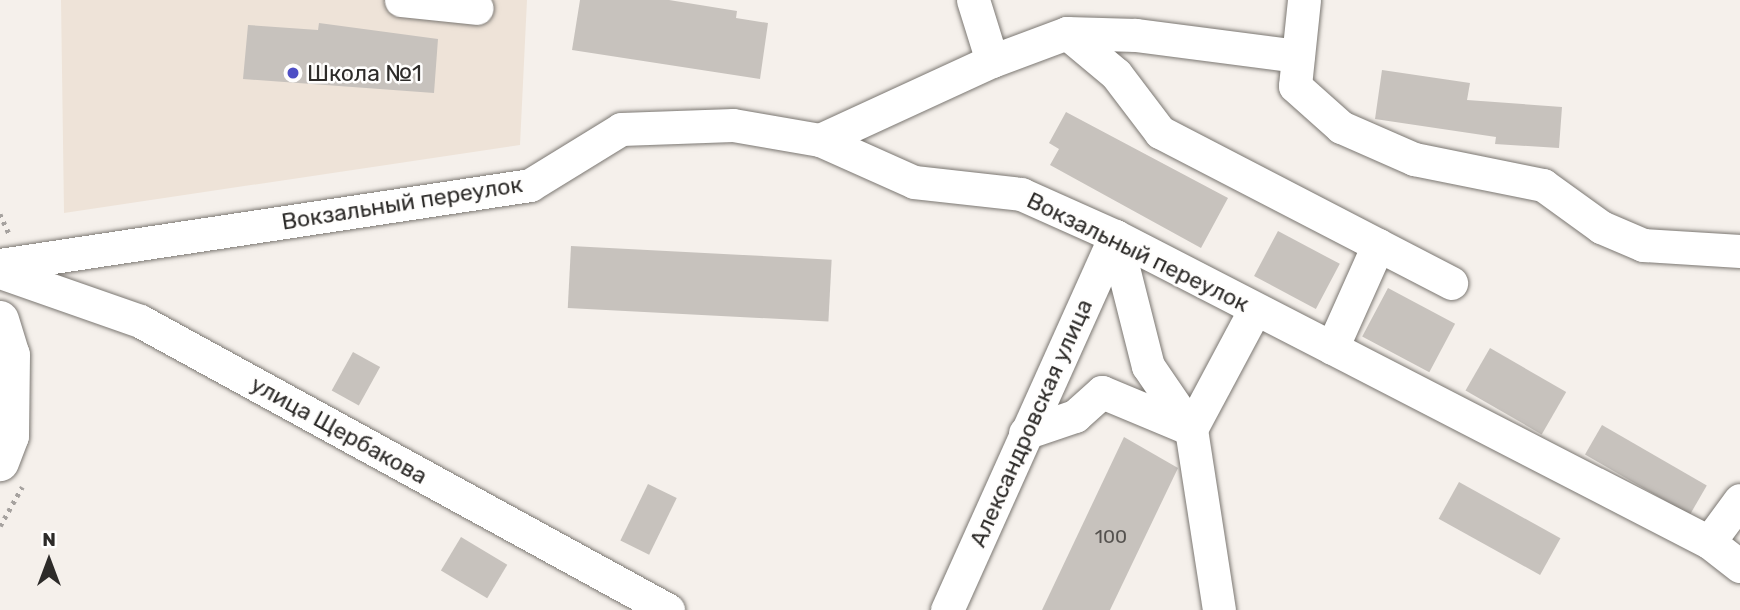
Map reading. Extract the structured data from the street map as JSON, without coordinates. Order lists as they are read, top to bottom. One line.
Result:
{"streets":{"street":["Вокзальный переулок","Александровская улица","улица Щербакова"]},"crossings":[["Вокзальный переулок","Александровская улица"]],"places":["Школа №1"],"house_numbers":["100"],"north":"top"}
